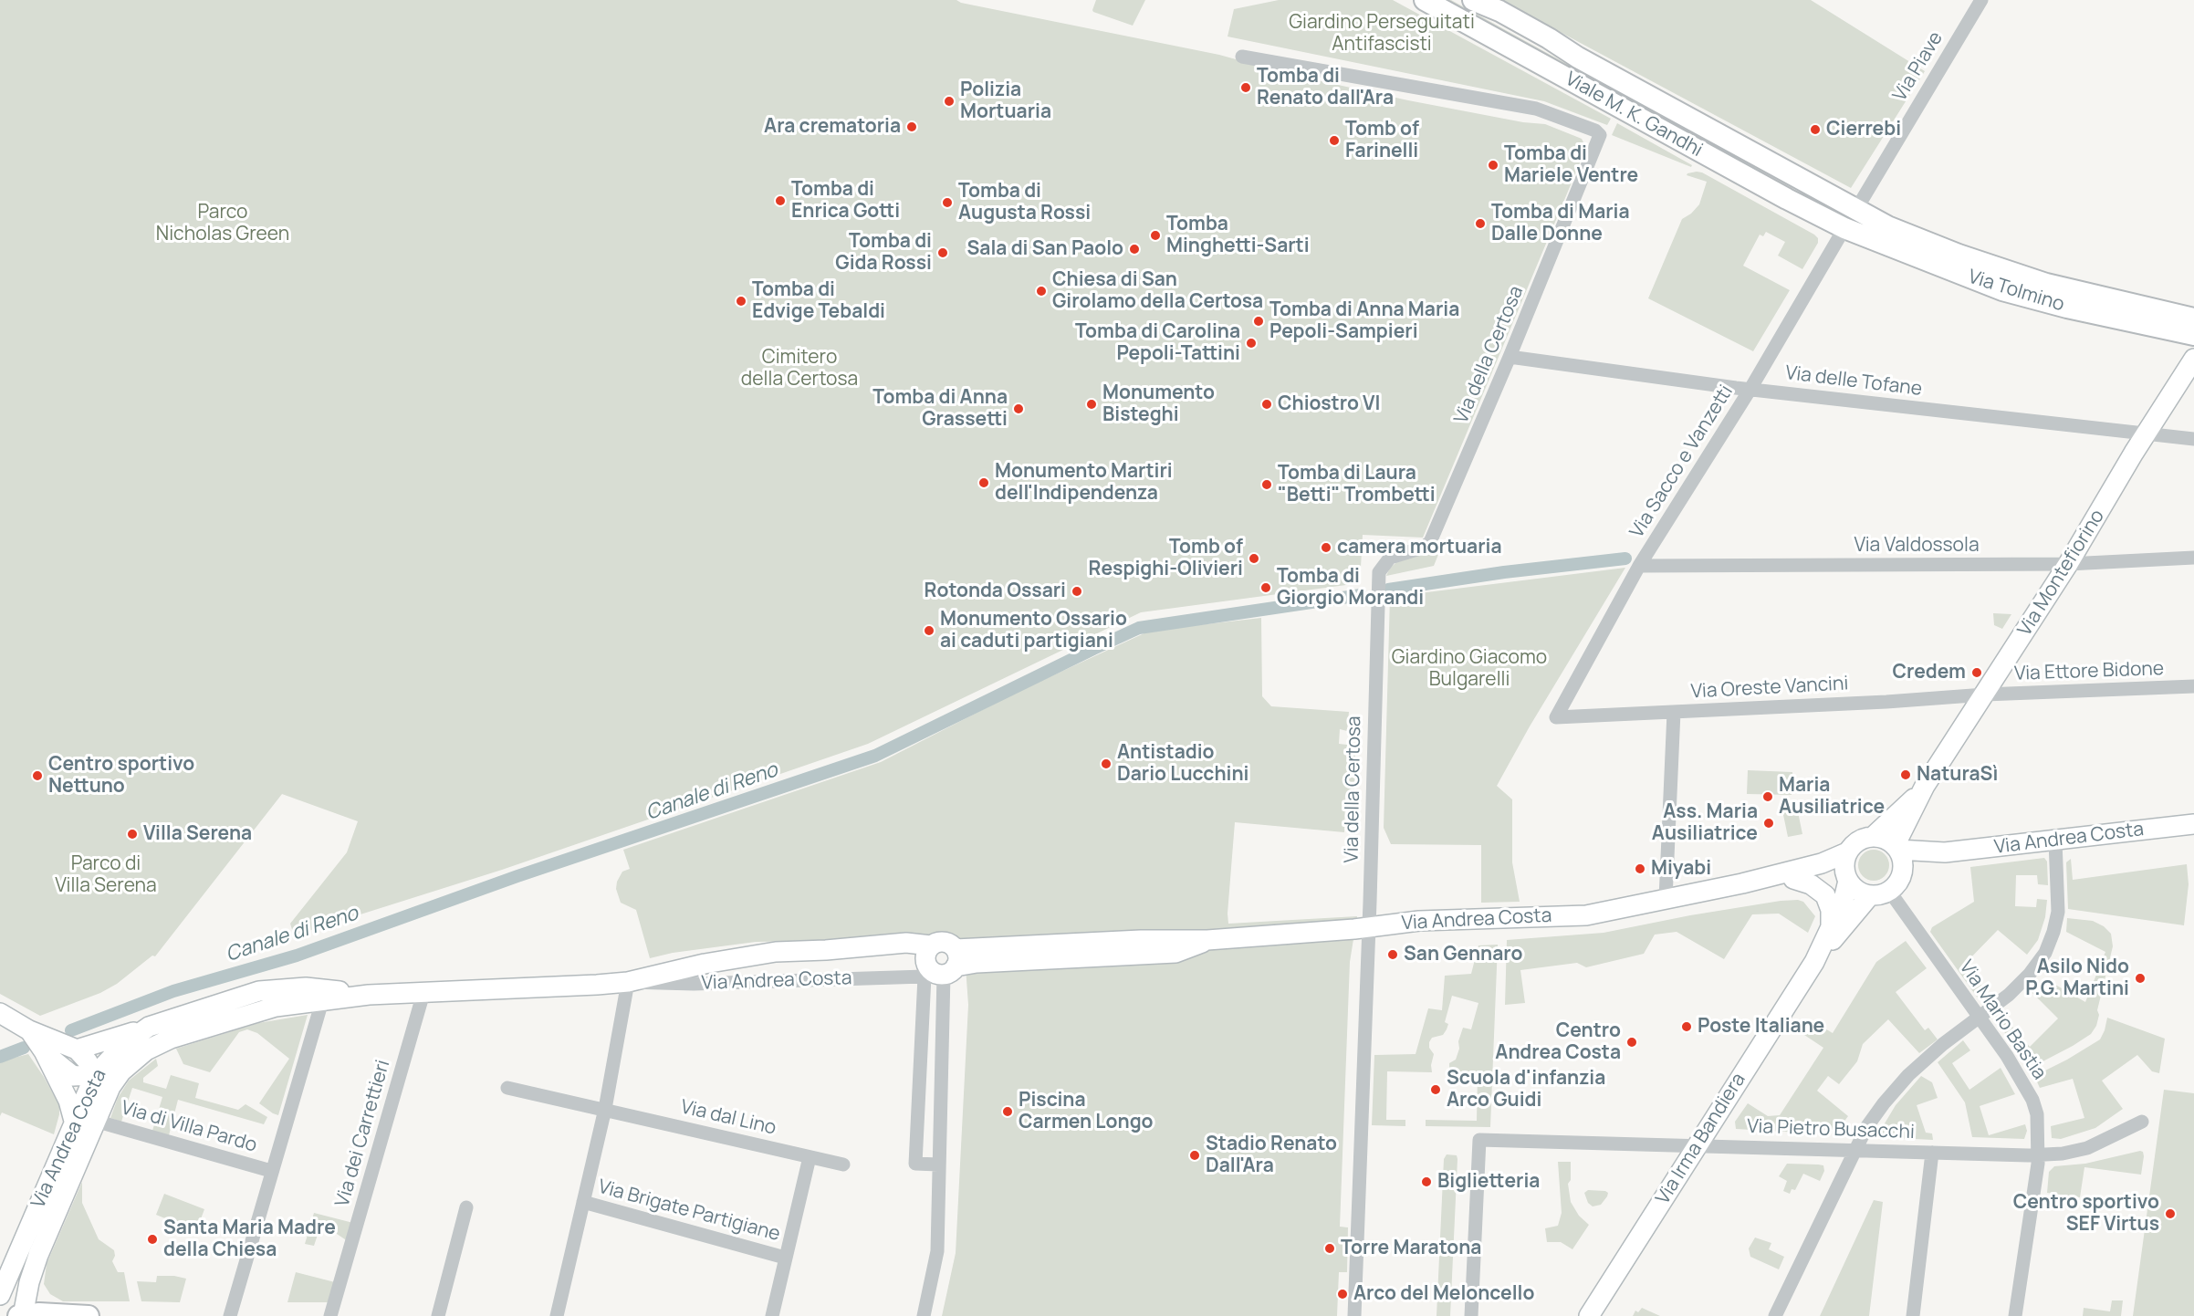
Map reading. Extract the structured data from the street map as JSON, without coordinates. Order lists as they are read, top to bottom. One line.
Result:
{"streets":{"main road":["Viale M. K. Gandhi","Via Tolmino","Via Montefiorino","Via Andrea Costa","Via Irma Bandiera"],"street":["Via Piave","Via della Certosa","Via delle Tofane","Via Sacco e Vanzetti","Via Valdossola","Via Ettore Bidone","Via Oreste Vancini","Via Mario Bastia","Via dal Lino","Via di Villa Pardo","Via Pietro Busacchi","Via dei Carrettieri","Via Brigate Partigiane"]},"crossings":[["Via Piave","Viale M. K. Gandhi"],["Via Piave","Via Tolmino"],["Viale M. K. Gandhi","Via Tolmino"],["Viale M. K. Gandhi","Via Sacco e Vanzetti"],["Via Tolmino","Via Sacco e Vanzetti"],["Via della Certosa","Via delle Tofane"],["Via della Certosa","Via Andrea Costa"],["Via delle Tofane","Via Sacco e Vanzetti"],["Via delle Tofane","Via Montefiorino"],["Via Sacco e Vanzetti","Via Valdossola"],["Via Sacco e Vanzetti","Via Oreste Vancini"],["Via Valdossola","Via Montefiorino"],["Via Montefiorino","Via Ettore Bidone"],["Via Montefiorino","Via Oreste Vancini"],["Via Montefiorino","Via Andrea Costa"],["Via Montefiorino","Via Mario Bastia"],["Via Montefiorino","Via Irma Bandiera"],["Via Ettore Bidone","Via Oreste Vancini"],["Via Andrea Costa","Via Mario Bastia"],["Via Andrea Costa","Via di Villa Pardo"],["Via Andrea Costa","Via dei Carrettieri"],["Via Andrea Costa","Via Irma Bandiera"],["Via Mario Bastia","Via Pietro Busacchi"],["Via Mario Bastia","Via Irma Bandiera"],["Via Pietro Busacchi","Via Irma Bandiera"]],"water":["Canale di Reno"],"parks":["Giardino Perseguitati Antifascisti","Parco Nicholas Green","Cimitero della Certosa","Giardino Giacomo Bulgarelli","Parco di Villa Serena"],"places":["Tomba di Renato dall'Ara","Polizia Mortuaria","Ara crematoria","Cierrebi","Tomb of Farinelli","Tomba di Mariele Ventre","Tomba di Enrica Gotti","Tomba di Augusta Rossi","Tomba di Maria Dalle Donne","Tomba Minghetti-Sarti","Sala di San Paolo","Tomba di Gida Rossi","Chiesa di San Girolamo della Certosa","Tomba di Edvige Tebaldi","Tomba di Anna Maria Pepoli-Sampieri","Tomba di Carolina Pepoli-Tattini","Monumento Bisteghi","Chiostro VI","Tomba di Anna Grassetti","Monumento Martiri dell'Indipendenza","Tomba di Laura \"Betti\" Trombetti","camera mortuaria","Tomb of Respighi-Olivieri","Tomba di Giorgio Morandi","Rotonda Ossari","Monumento Ossario ai caduti partigiani","Credem","Antistadio Dario Lucchini","NaturaSì","Centro sportivo Nettuno","Maria Ausiliatrice","Ass. Maria Ausiliatrice","Villa Serena","Miyabi","San Gennaro","Asilo Nido P.G. Martini","Poste Italiane","Centro Andrea Costa","Scuola d'infanzia Arco Guidi","Piscina Carmen Longo","Stadio Renato Dall'Ara","Biglietteria","Centro sportivo SEF Virtus","Santa Maria Madre della Chiesa","Torre Maratona","Arco del Meloncello"]}
